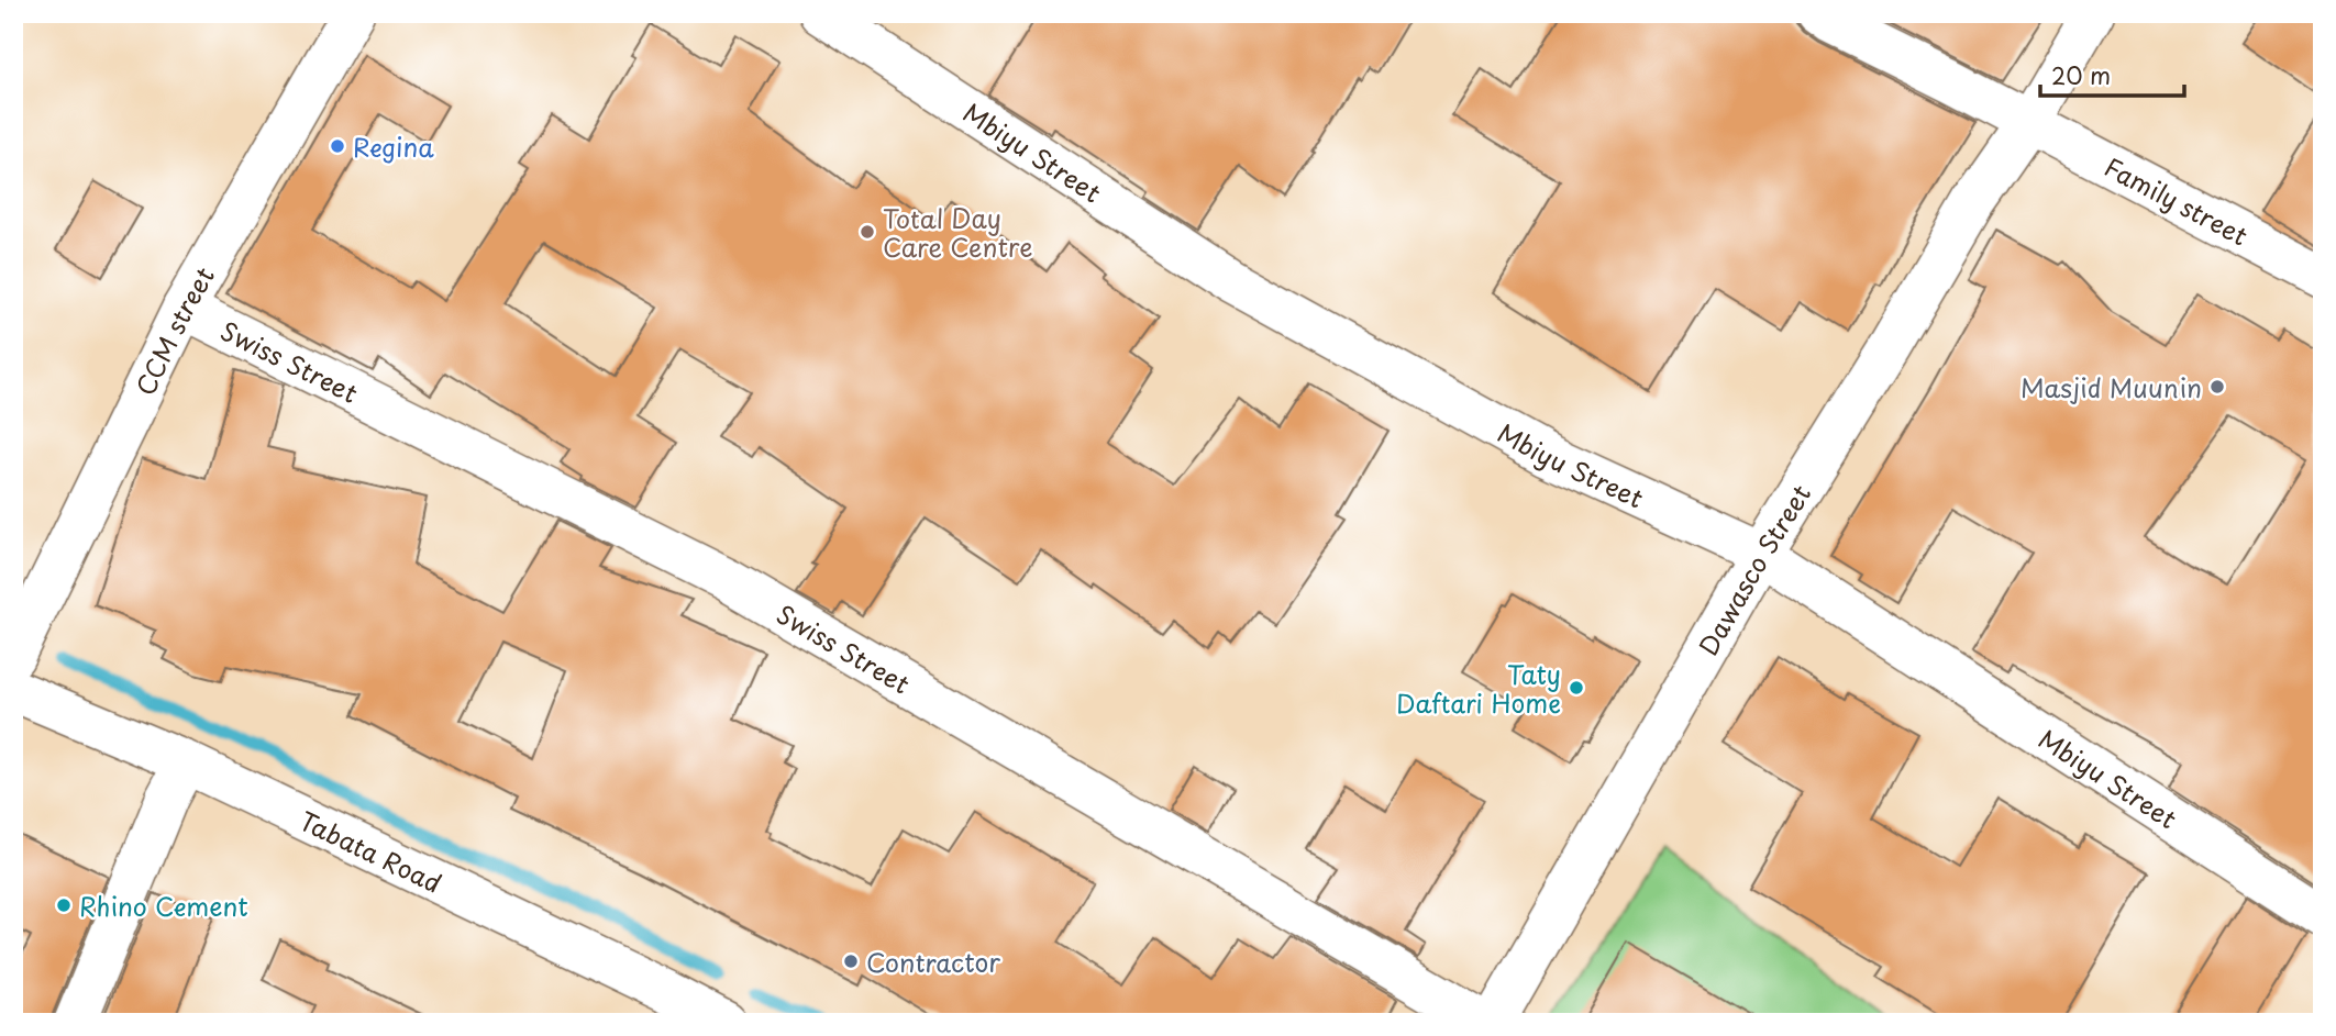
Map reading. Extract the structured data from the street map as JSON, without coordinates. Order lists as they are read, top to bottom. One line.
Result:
{"streets":{"street":["Mbiyu Street","Family street","CCM street","Swiss Street","Dawasco Street","Tabata Road"]},"crossings":[["Mbiyu Street","Dawasco Street"],["Family street","Dawasco Street"],["CCM street","Swiss Street"]],"places":["Regina","Total Day Care Centre","Masjid Muunin","Taty Daftari Home","Rhino Cement","Contractor"],"scale_bar":"20 m"}
